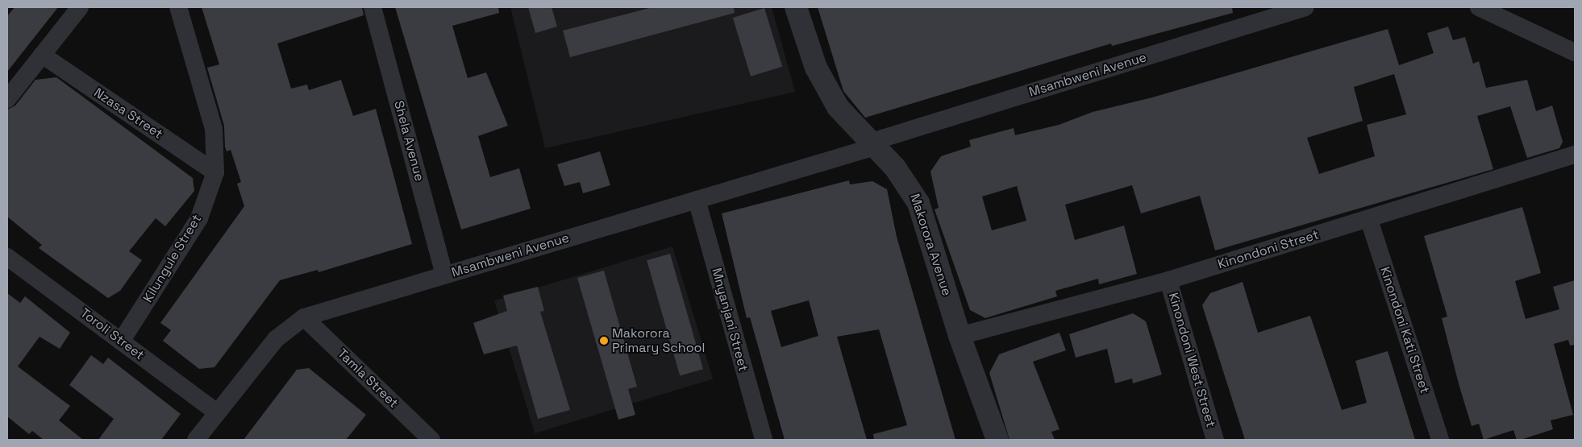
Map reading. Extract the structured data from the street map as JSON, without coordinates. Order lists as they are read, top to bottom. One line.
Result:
{"streets":{"street":["Msambweni Avenue","Nzasa Street","Shela Avenue","Makorora Avenue","Kinondoni Street","Kilungule Street","Mnyanjani Street","Kinondoni Kati Street","Toroli Street","Kinondoni West Street","Tamla Street"]},"crossings":[["Msambweni Avenue","Shela Avenue"],["Msambweni Avenue","Makorora Avenue"],["Msambweni Avenue","Mnyanjani Street"],["Msambweni Avenue","Toroli Street"],["Msambweni Avenue","Tamla Street"],["Nzasa Street","Kilungule Street"],["Makorora Avenue","Kinondoni Street"],["Kinondoni Street","Kinondoni Kati Street"],["Kinondoni Street","Kinondoni West Street"],["Kilungule Street","Toroli Street"]],"places":["Makorora Primary School"]}
